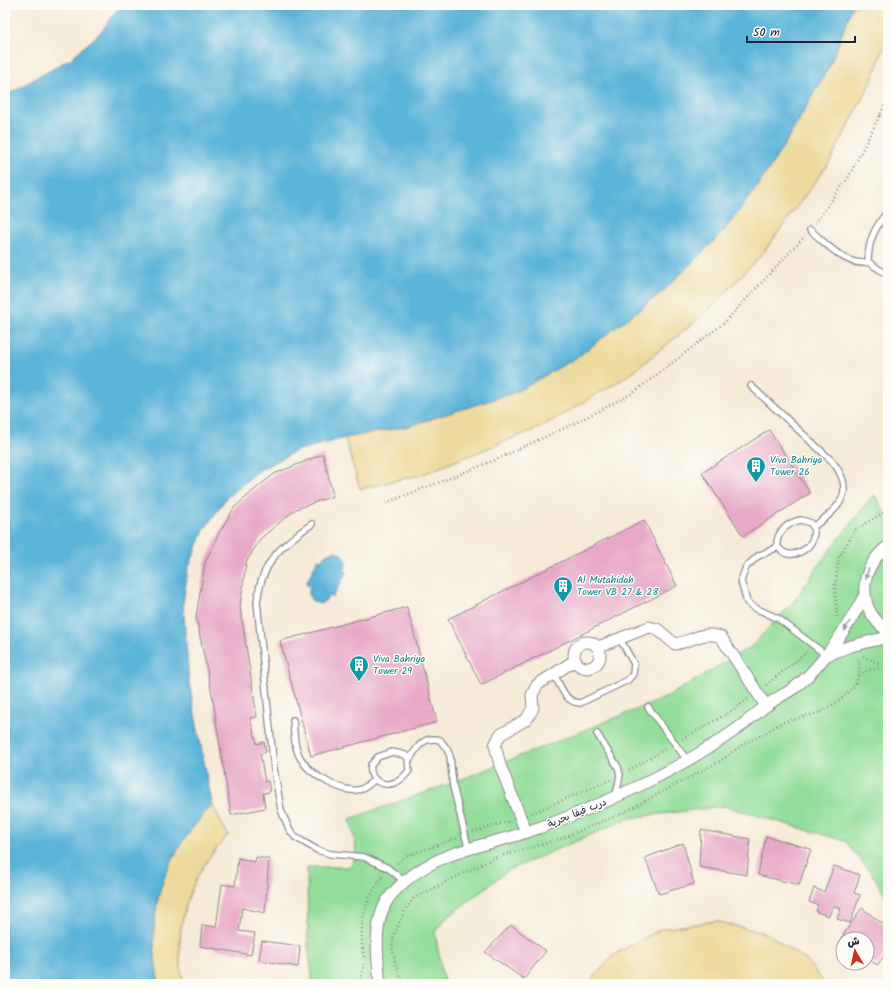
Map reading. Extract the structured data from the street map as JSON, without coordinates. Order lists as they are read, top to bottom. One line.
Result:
{"streets":{"street":["درب فيفا بحرية"]},"places":{"building":["Viva Bahriya Tower 26","Al Mutahidah Tower VB 27 & 28","Viva Bahriya Tower 29"]},"scale_bar":"50 m","north":"top"}
